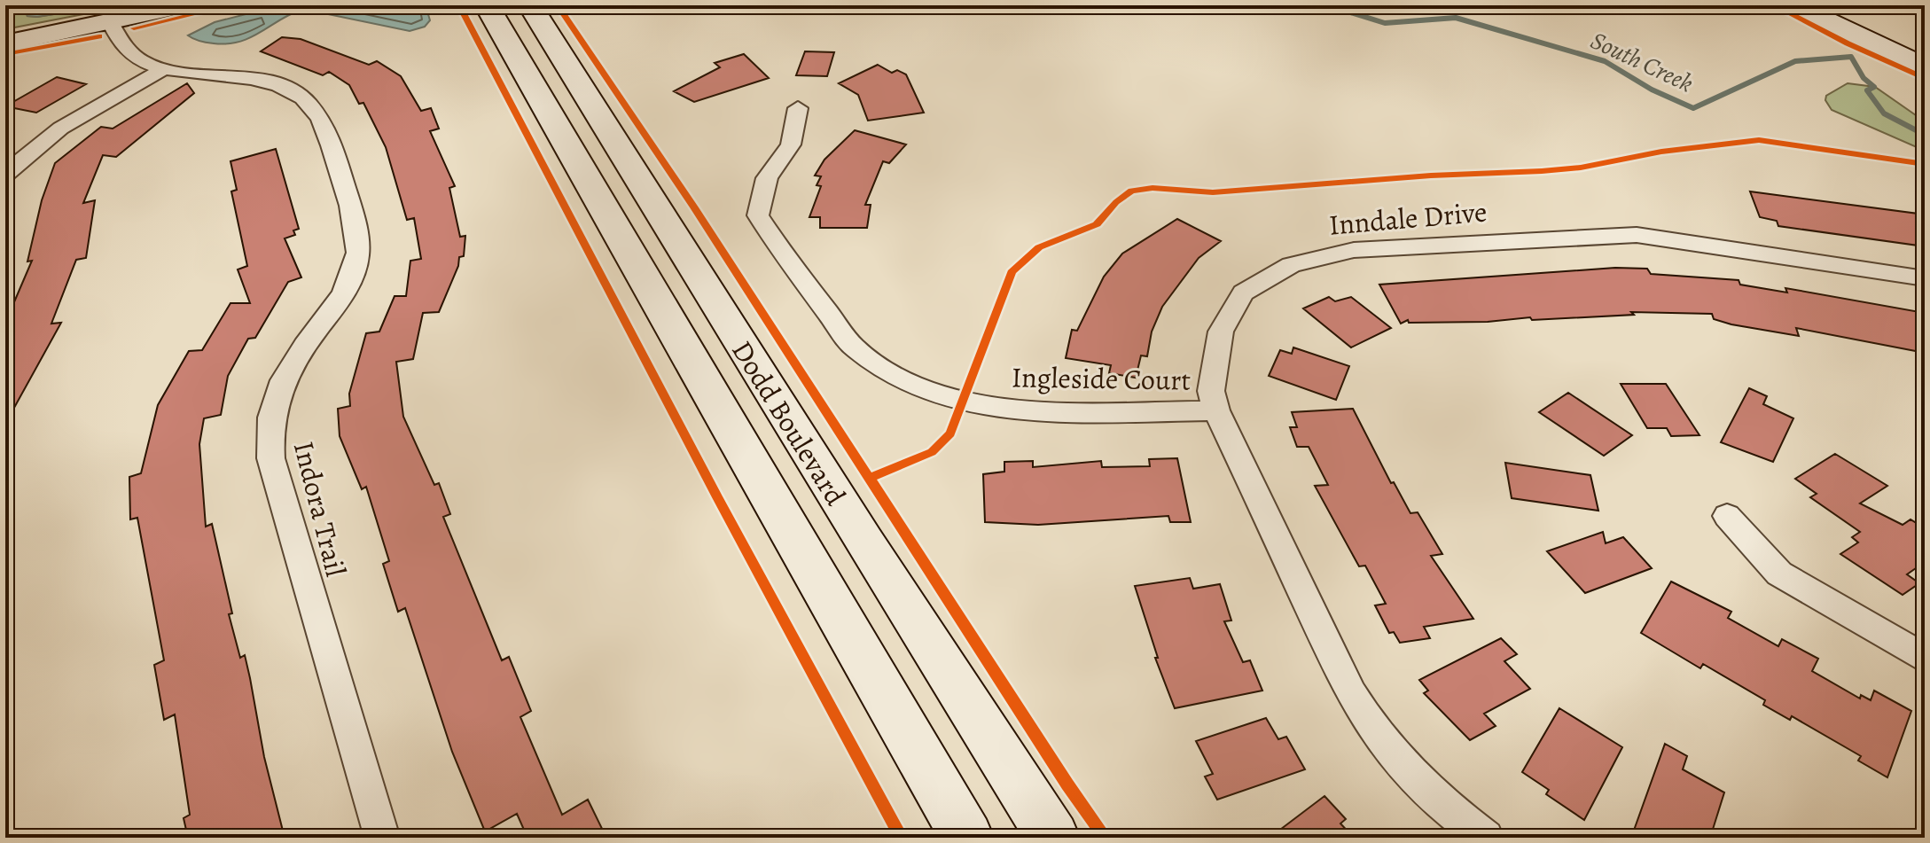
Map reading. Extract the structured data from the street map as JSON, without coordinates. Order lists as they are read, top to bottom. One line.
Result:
{"streets":{"main road":["Dodd Boulevard"],"street":["Inndale Drive","Ingleside Court","Indora Trail"]},"crossings":[["Inndale Drive","Ingleside Court"]],"water":["South Creek"]}
